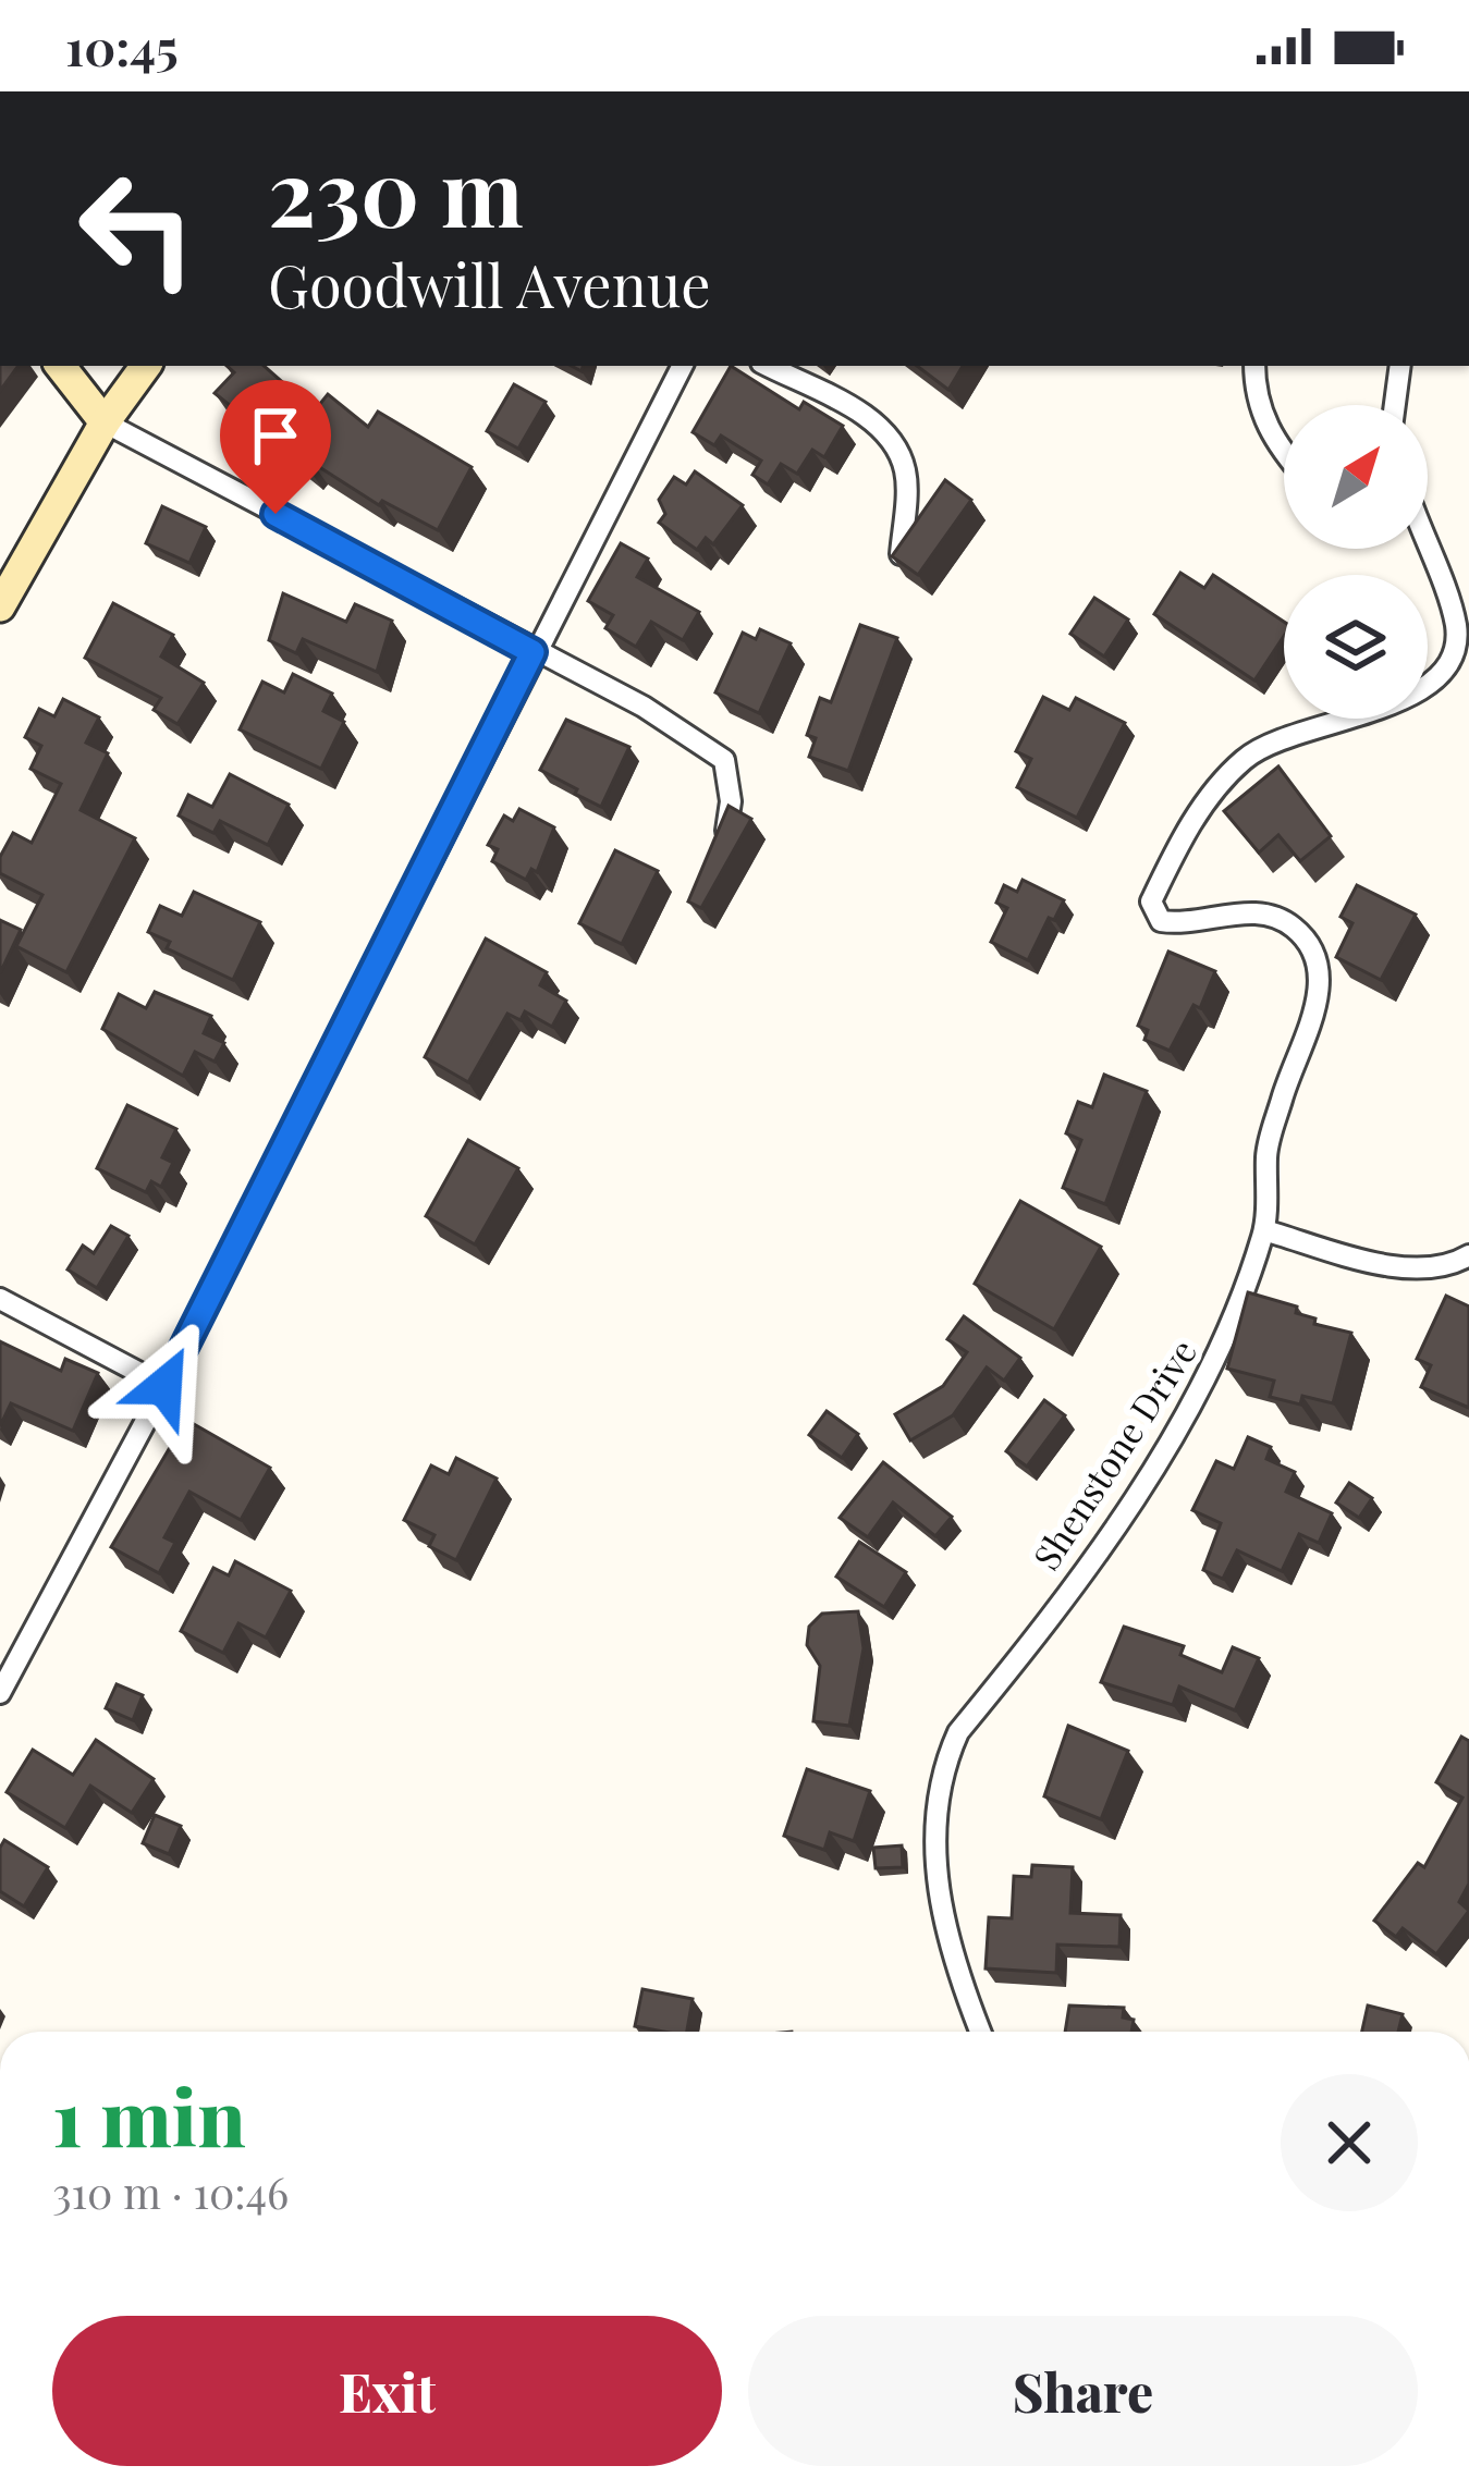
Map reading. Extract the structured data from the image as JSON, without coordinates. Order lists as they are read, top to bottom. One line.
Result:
{"streets":{"street":["Shenstone Drive"]},"north":"top right","page":{"status":"10:45","turn":["230 m","Goodwill Avenue"],"heading":["1 min","310 m · 10:46"],"buttons":["Exit","Share"]}}
